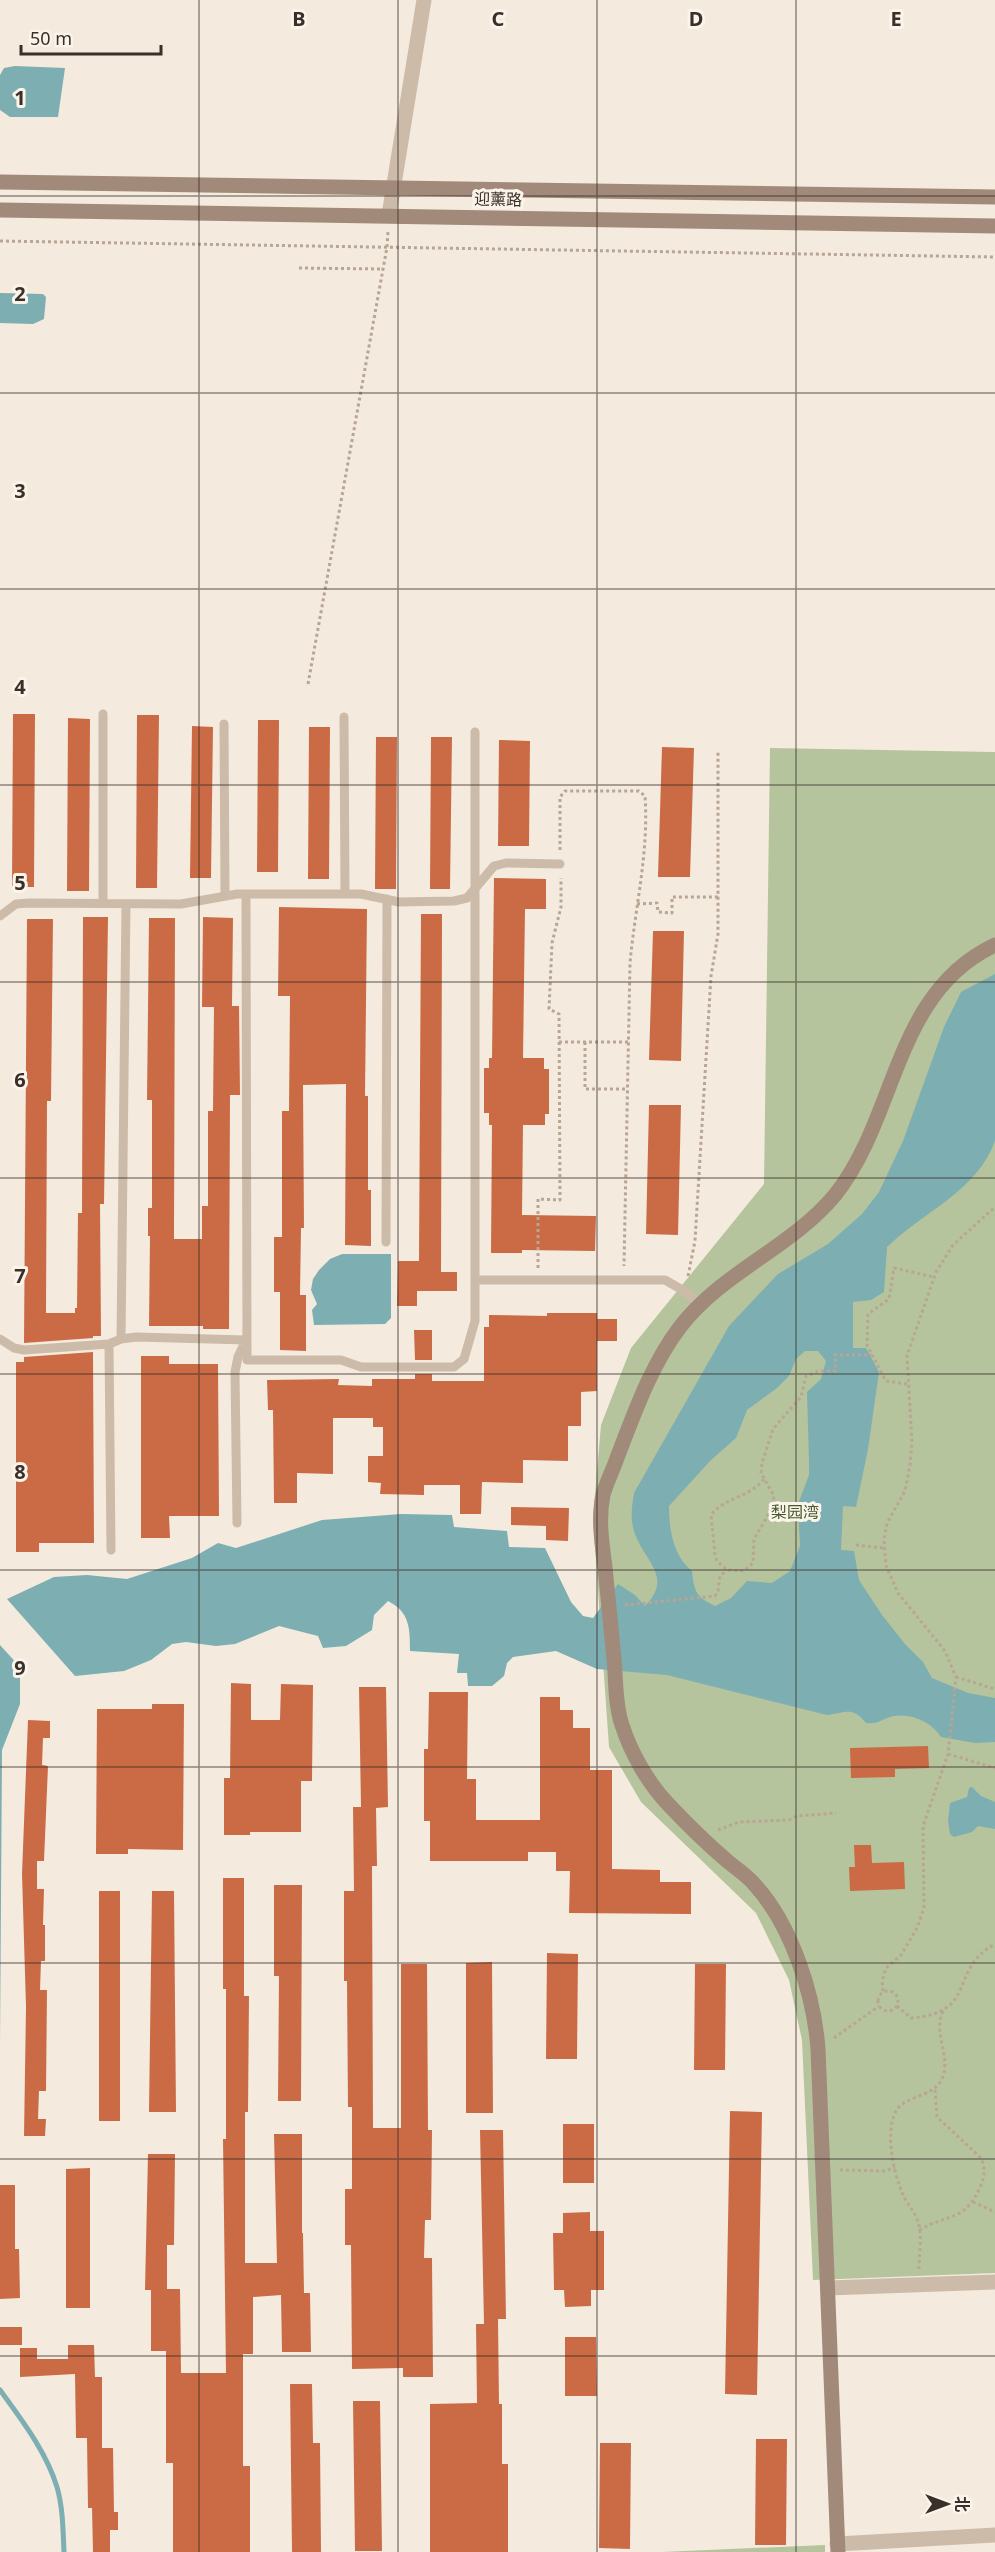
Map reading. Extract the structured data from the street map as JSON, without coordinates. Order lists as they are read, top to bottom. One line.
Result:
{"streets":{"street":["迎薰路"]},"parks":["梨园湾"],"scale_bar":"50 m","north":"right","grid":{"columns":["B","C","D","E"],"rows":["1","2","3","4","5","6","7","8","9"]}}
